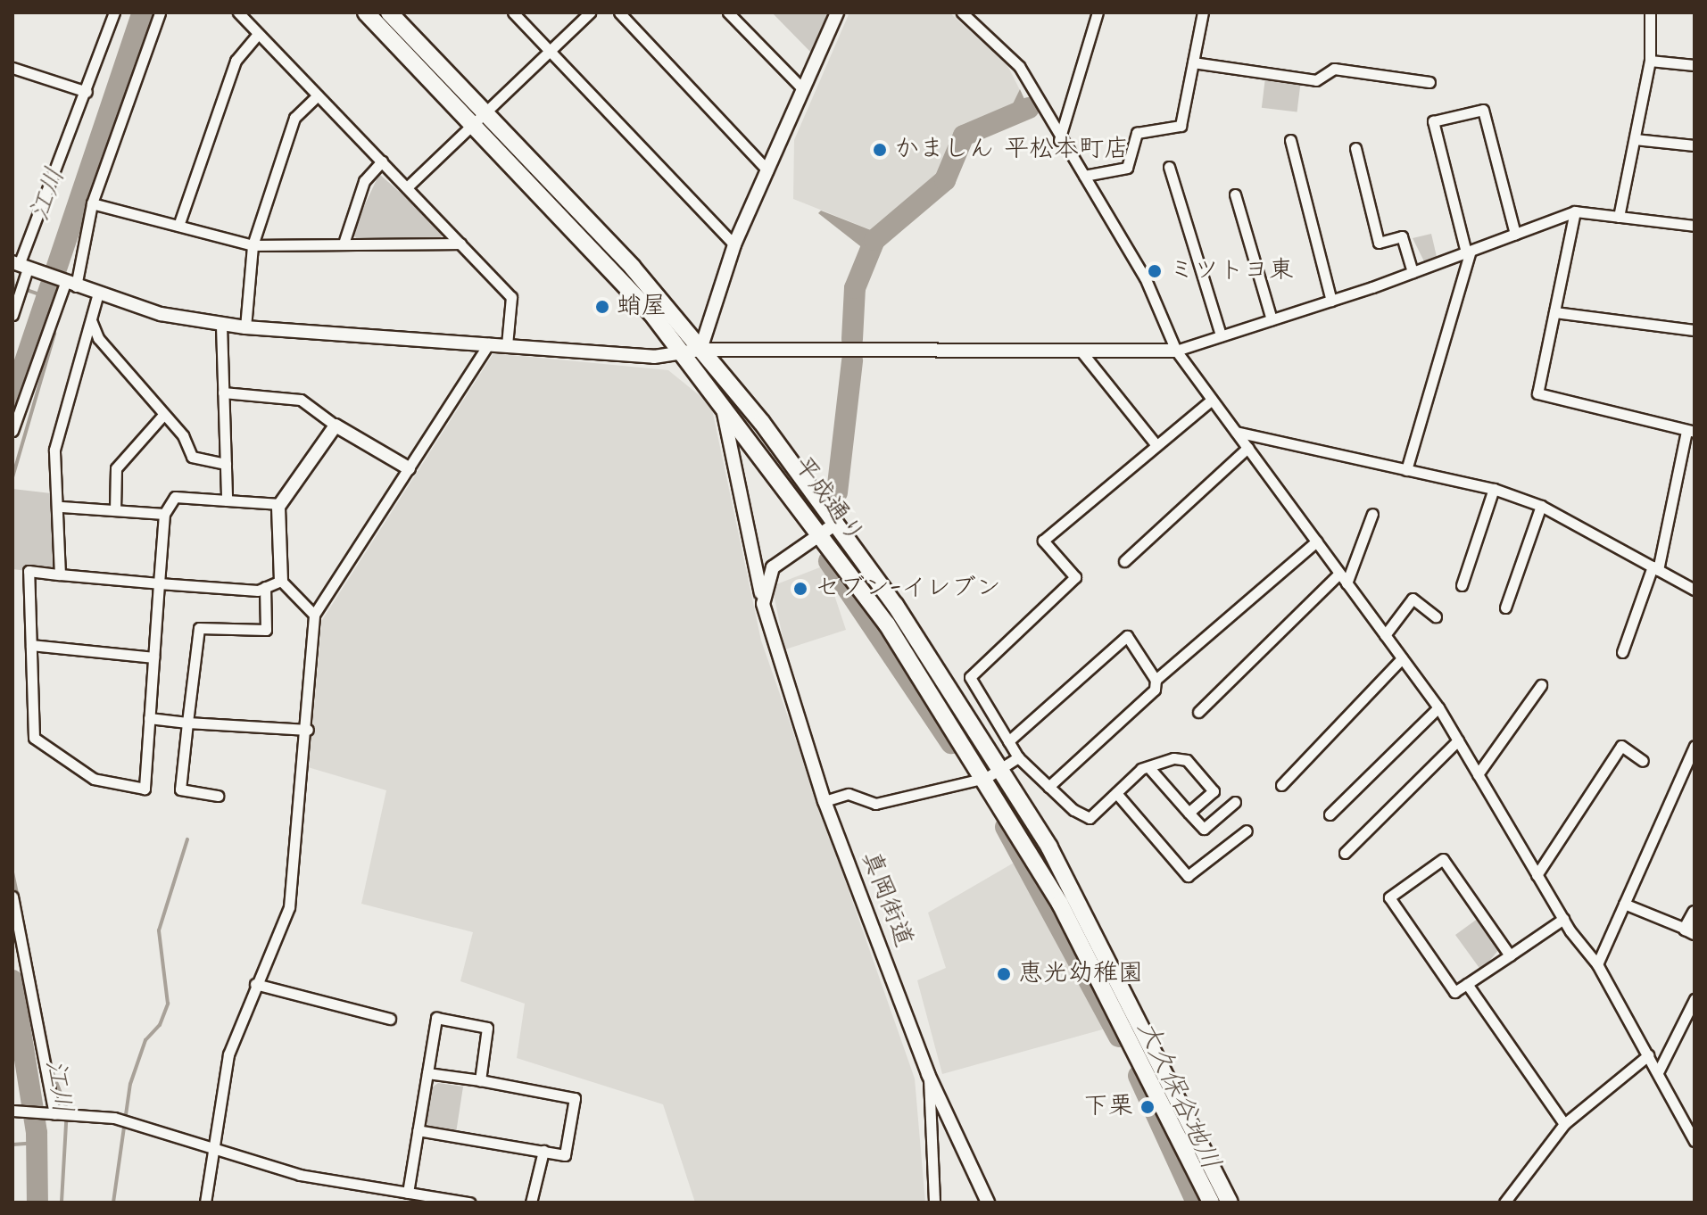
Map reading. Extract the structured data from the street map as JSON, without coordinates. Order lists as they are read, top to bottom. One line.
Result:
{"streets":{"main road":["平成通り"],"street":["真岡街道"]},"crossings":[["平成通り","真岡街道"]],"water":["江川","大久保谷地川"],"places":["かましん 平松本町店","ミツトヨ東","蛸屋","セブン-イレブン","恵光幼稚園","下栗"]}
